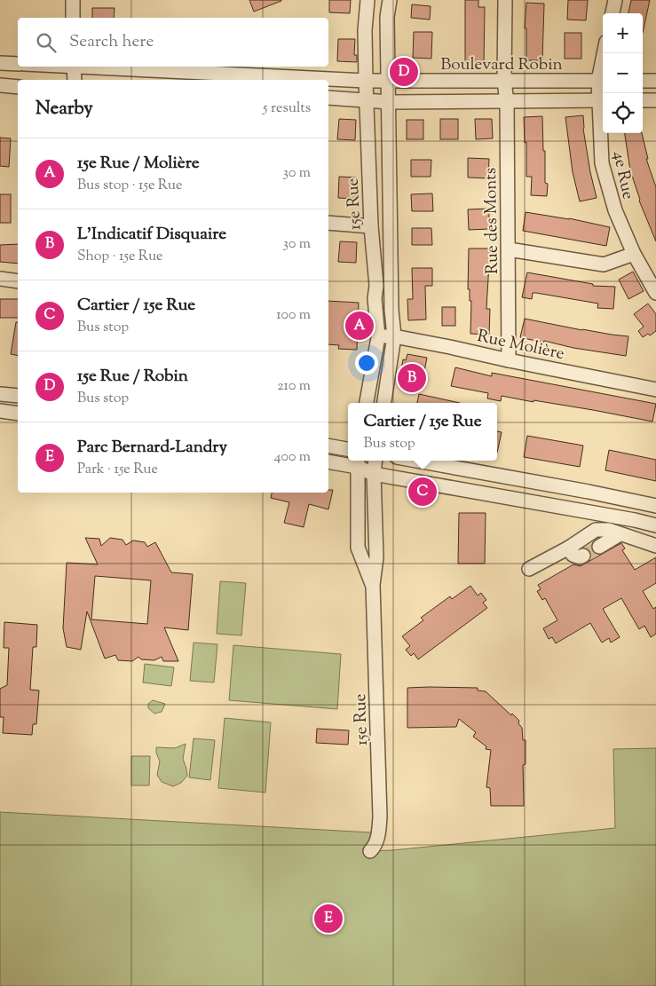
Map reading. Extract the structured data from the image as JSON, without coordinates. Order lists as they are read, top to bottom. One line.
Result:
{"streets":{"street":["Boulevard Robin","4e Rue","15e Rue","Rue des Monts","Rue Molière"]},"crossings":[["Boulevard Robin","4e Rue"],["Boulevard Robin","15e Rue"],["Boulevard Robin","Rue des Monts"],["15e Rue","Rue Molière"],["Rue des Monts","Rue Molière"]],"page":{"map_buttons":["+","−"],"search":"Search here","pins":["D","A","B","C","E"],"heading":["Nearby","5 results"],"list":[{"mark":"A","name":"15e Rue / Molière","note":"Bus stop · 15e Rue","value":"30 m"},{"mark":"B","name":"L'Indicatif Disquaire","note":"Shop · 15e Rue","value":"30 m"},{"mark":"C","name":"Cartier / 15e Rue","note":"Bus stop","value":"100 m"},{"mark":"D","name":"15e Rue / Robin","note":"Bus stop","value":"210 m"},{"mark":"E","name":"Parc Bernard-Landry","note":"Park · 15e Rue","value":"400 m"}],"popup":["Cartier / 15e Rue","Bus stop"]}}
